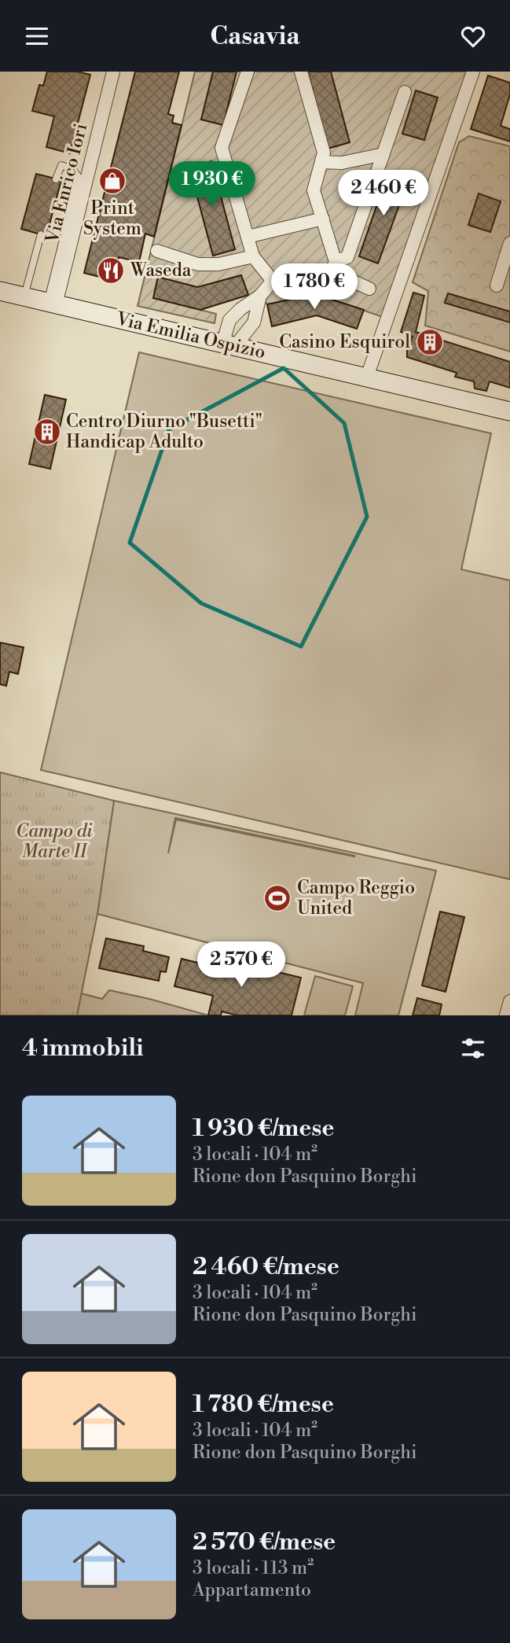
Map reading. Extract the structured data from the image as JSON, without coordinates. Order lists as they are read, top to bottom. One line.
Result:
{"streets":{"main road":["Via Emilia Ospizio"],"street":["Via Enrico Iori"]},"crossings":[["Via Enrico Iori","Via Emilia Ospizio"]],"parks":["Campo di Marte II"],"places":{"shop":["Print System"],"restaurant":["Waseda"],"building":["Casino Esquirol","Centro Diurno \"Busetti\" Handicap Adulto"],"sports":["Campo Reggio United"]},"page":{"header":"Casavia","price":["1 930 €","2 460 €","1 780 €","2 570 €"],"heading":"4 immobili","list":[{"name":"1 930 €/mese","note":"3 locali · 104 m² · Rione don Pasquino Borghi"},{"name":"2 460 €/mese","note":"3 locali · 104 m² · Rione don Pasquino Borghi"},{"name":"1 780 €/mese","note":"3 locali · 104 m² · Rione don Pasquino Borghi"},{"name":"2 570 €/mese","note":"3 locali · 113 m² · Appartamento"}]}}
